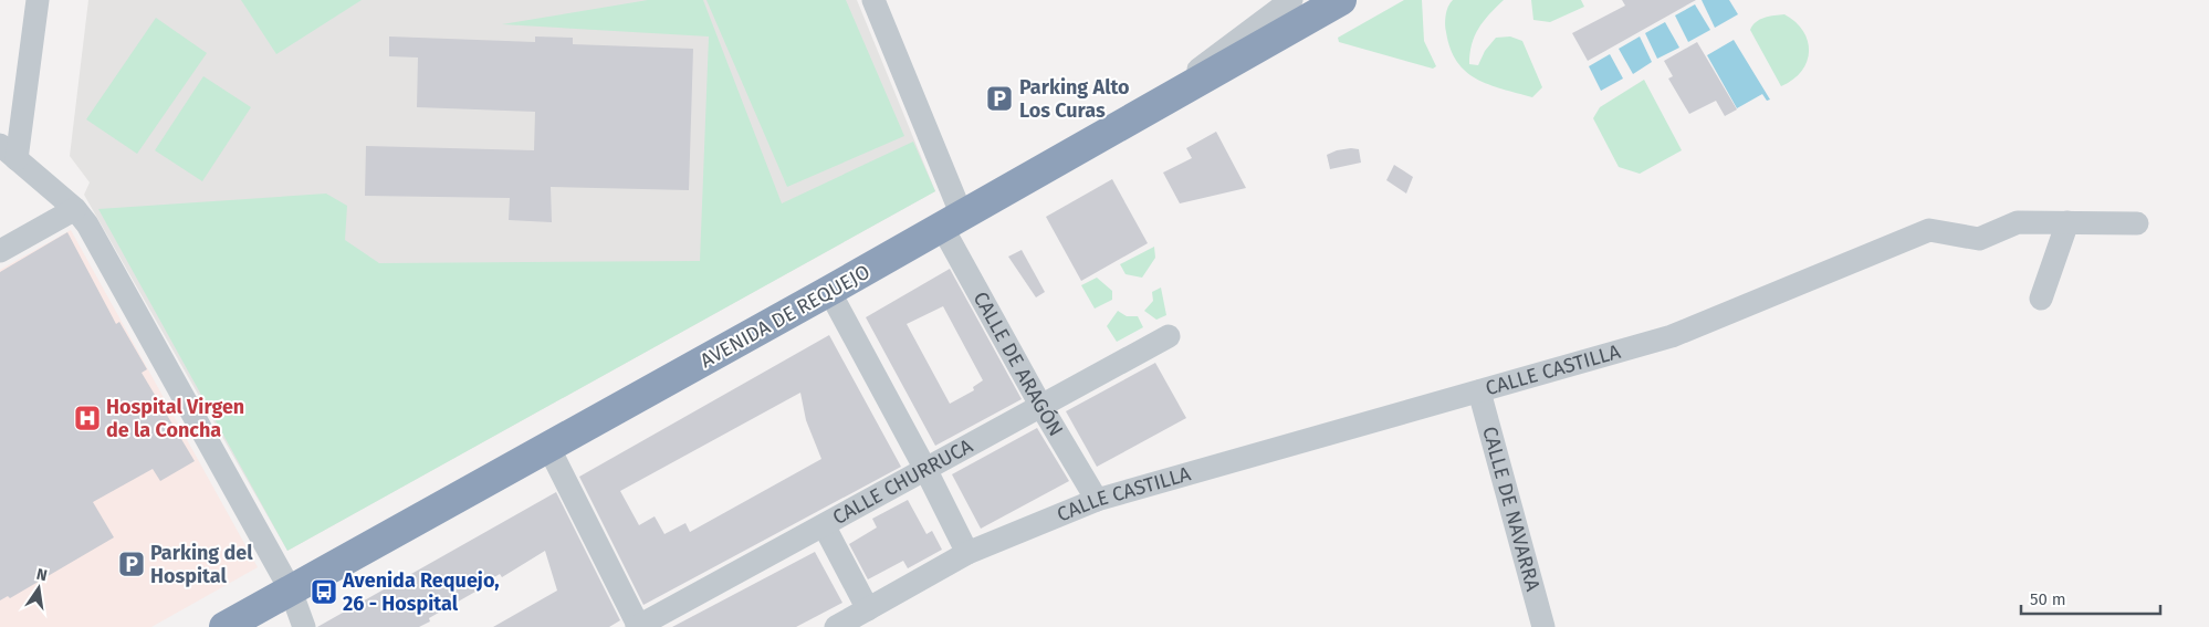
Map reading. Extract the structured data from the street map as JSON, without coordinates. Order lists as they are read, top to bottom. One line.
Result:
{"streets":{"highway":["AVENIDA DE REQUEJO"],"street":["CALLE DE ARAGÓN","CALLE CASTILLA","CALLE CHURRUCA","CALLE DE NAVARRA"]},"crossings":[["AVENIDA DE REQUEJO","CALLE DE ARAGÓN"],["CALLE DE ARAGÓN","CALLE CASTILLA"],["CALLE DE ARAGÓN","CALLE CHURRUCA"],["CALLE CASTILLA","CALLE DE NAVARRA"]],"places":{"parking":["Parking Alto Los Curas","Parking del Hospital"],"hospital":["Hospital Virgen de la Concha"],"bus stop":["Avenida Requejo, 26 - Hospital"]},"scale_bar":"50 m","north":"top"}
